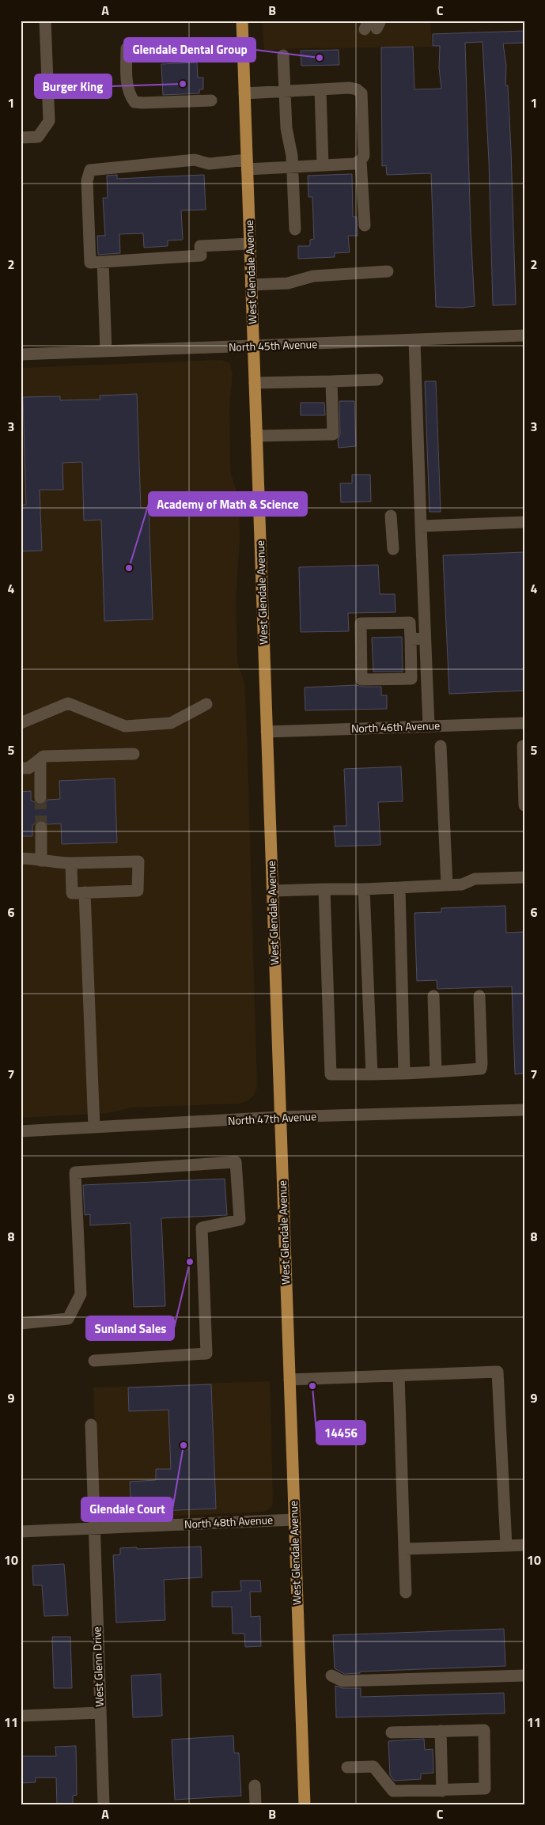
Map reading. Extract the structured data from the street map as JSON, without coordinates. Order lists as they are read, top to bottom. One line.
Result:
{"streets":{"main road":["West Glendale Avenue"],"street":["North 45th Avenue","North 46th Avenue","North 47th Avenue","North 48th Avenue","West Glenn Drive"]},"crossings":[["West Glendale Avenue","North 45th Avenue"],["West Glendale Avenue","North 46th Avenue"],["West Glendale Avenue","North 47th Avenue"],["West Glendale Avenue","North 48th Avenue"],["North 48th Avenue","West Glenn Drive"]],"places":["Glendale Dental Group","Burger King","Academy of Math & Science","Sunland Sales","14456","Glendale Court"],"grid":{"columns":["A","B","C"],"rows":["1","2","3","4","5","6","7","8","9","10","11"]}}
